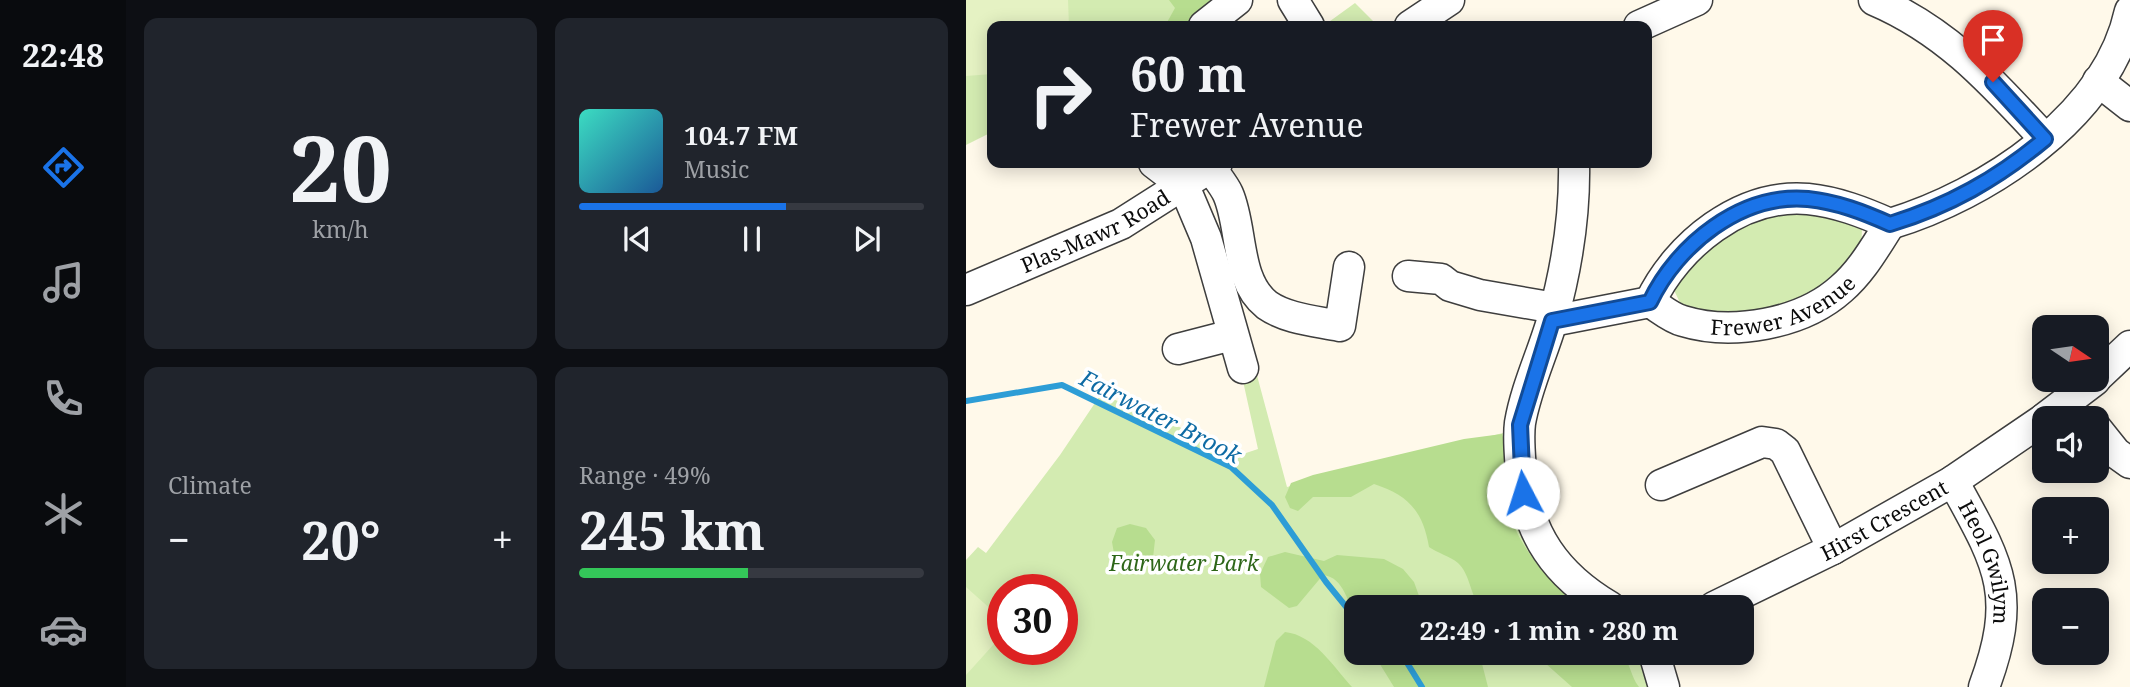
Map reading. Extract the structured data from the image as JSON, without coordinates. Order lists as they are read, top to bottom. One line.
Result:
{"streets":{"street":["Plas-Mawr Road","Frewer Avenue","Hirst Crescent","Heol Gwilym"]},"crossings":[["Hirst Crescent","Heol Gwilym"]],"water":["Fairwater Brook"],"parks":["Fairwater Park"],"north":"right","page":{"tabs":"22:48","tile":[["20","km/h"],"Climate",["Range · 49%","245 km"]],"turn":["60 m","Frewer Avenue"],"song":["104.7 FM","Music"],"map_buttons":["+","−"],"heat":["−","20°","+"],"limit":"30","trip":"22:49 · 1 min · 280 m"}}
